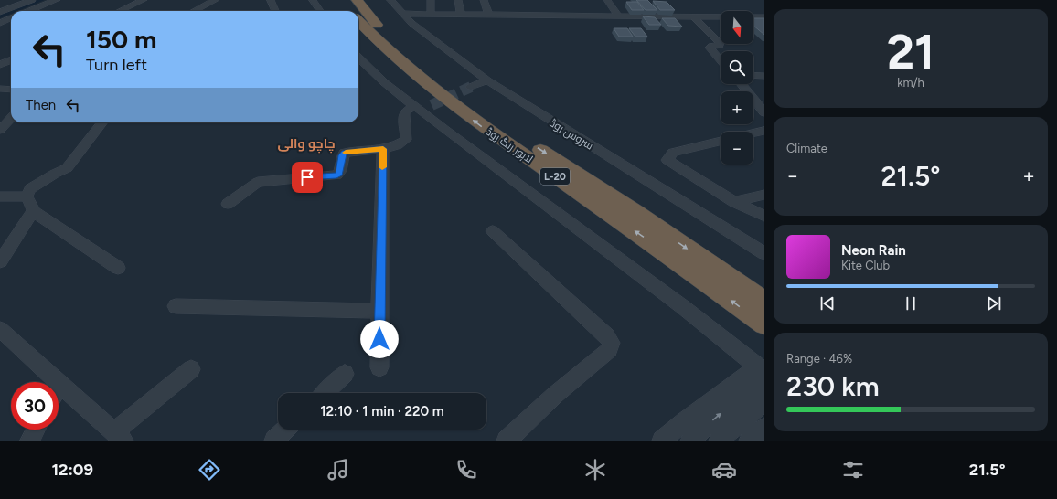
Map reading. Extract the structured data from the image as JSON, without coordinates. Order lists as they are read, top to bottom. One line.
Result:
{"streets":{"highway":["لاہور رنگ روڈ","L-20"],"street":["سروس روڈ"]},"districts":["چاچو والی"],"north":"bottom","page":{"tile":[["21","km/h"],"Climate",["Range · 46%","230 km"]],"map_buttons":["+","−"],"turn":["150 m","Turn left"],"then":"Then","heat":["−","21.5°","+"],"song":["Neon Rain","Kite Club"],"limit":"30","trip":"12:10 · 1 min · 220 m","tabs":["12:09","21.5°"]}}
